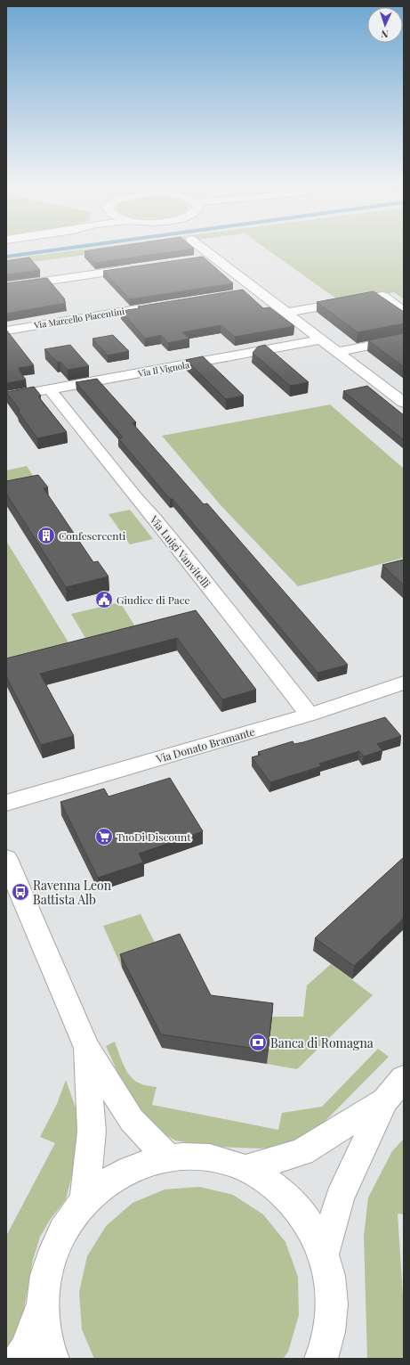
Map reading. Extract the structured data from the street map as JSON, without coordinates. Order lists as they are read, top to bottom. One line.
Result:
{"streets":{"street":["Via Marcello Piacentini","Via Il Vignola","Via Luigi Vanvitelli","Via Donato Bramante"]},"crossings":[["Via Il Vignola","Via Luigi Vanvitelli"],["Via Luigi Vanvitelli","Via Donato Bramante"]],"places":{"building":["Confesercenti"],"public building":["Giudice di Pace"],"supermarket":["TuoDi Discount"],"bus stop":["Ravenna Leon Battista Alb"],"bank":["Banca di Romagna"]},"north":"bottom"}
